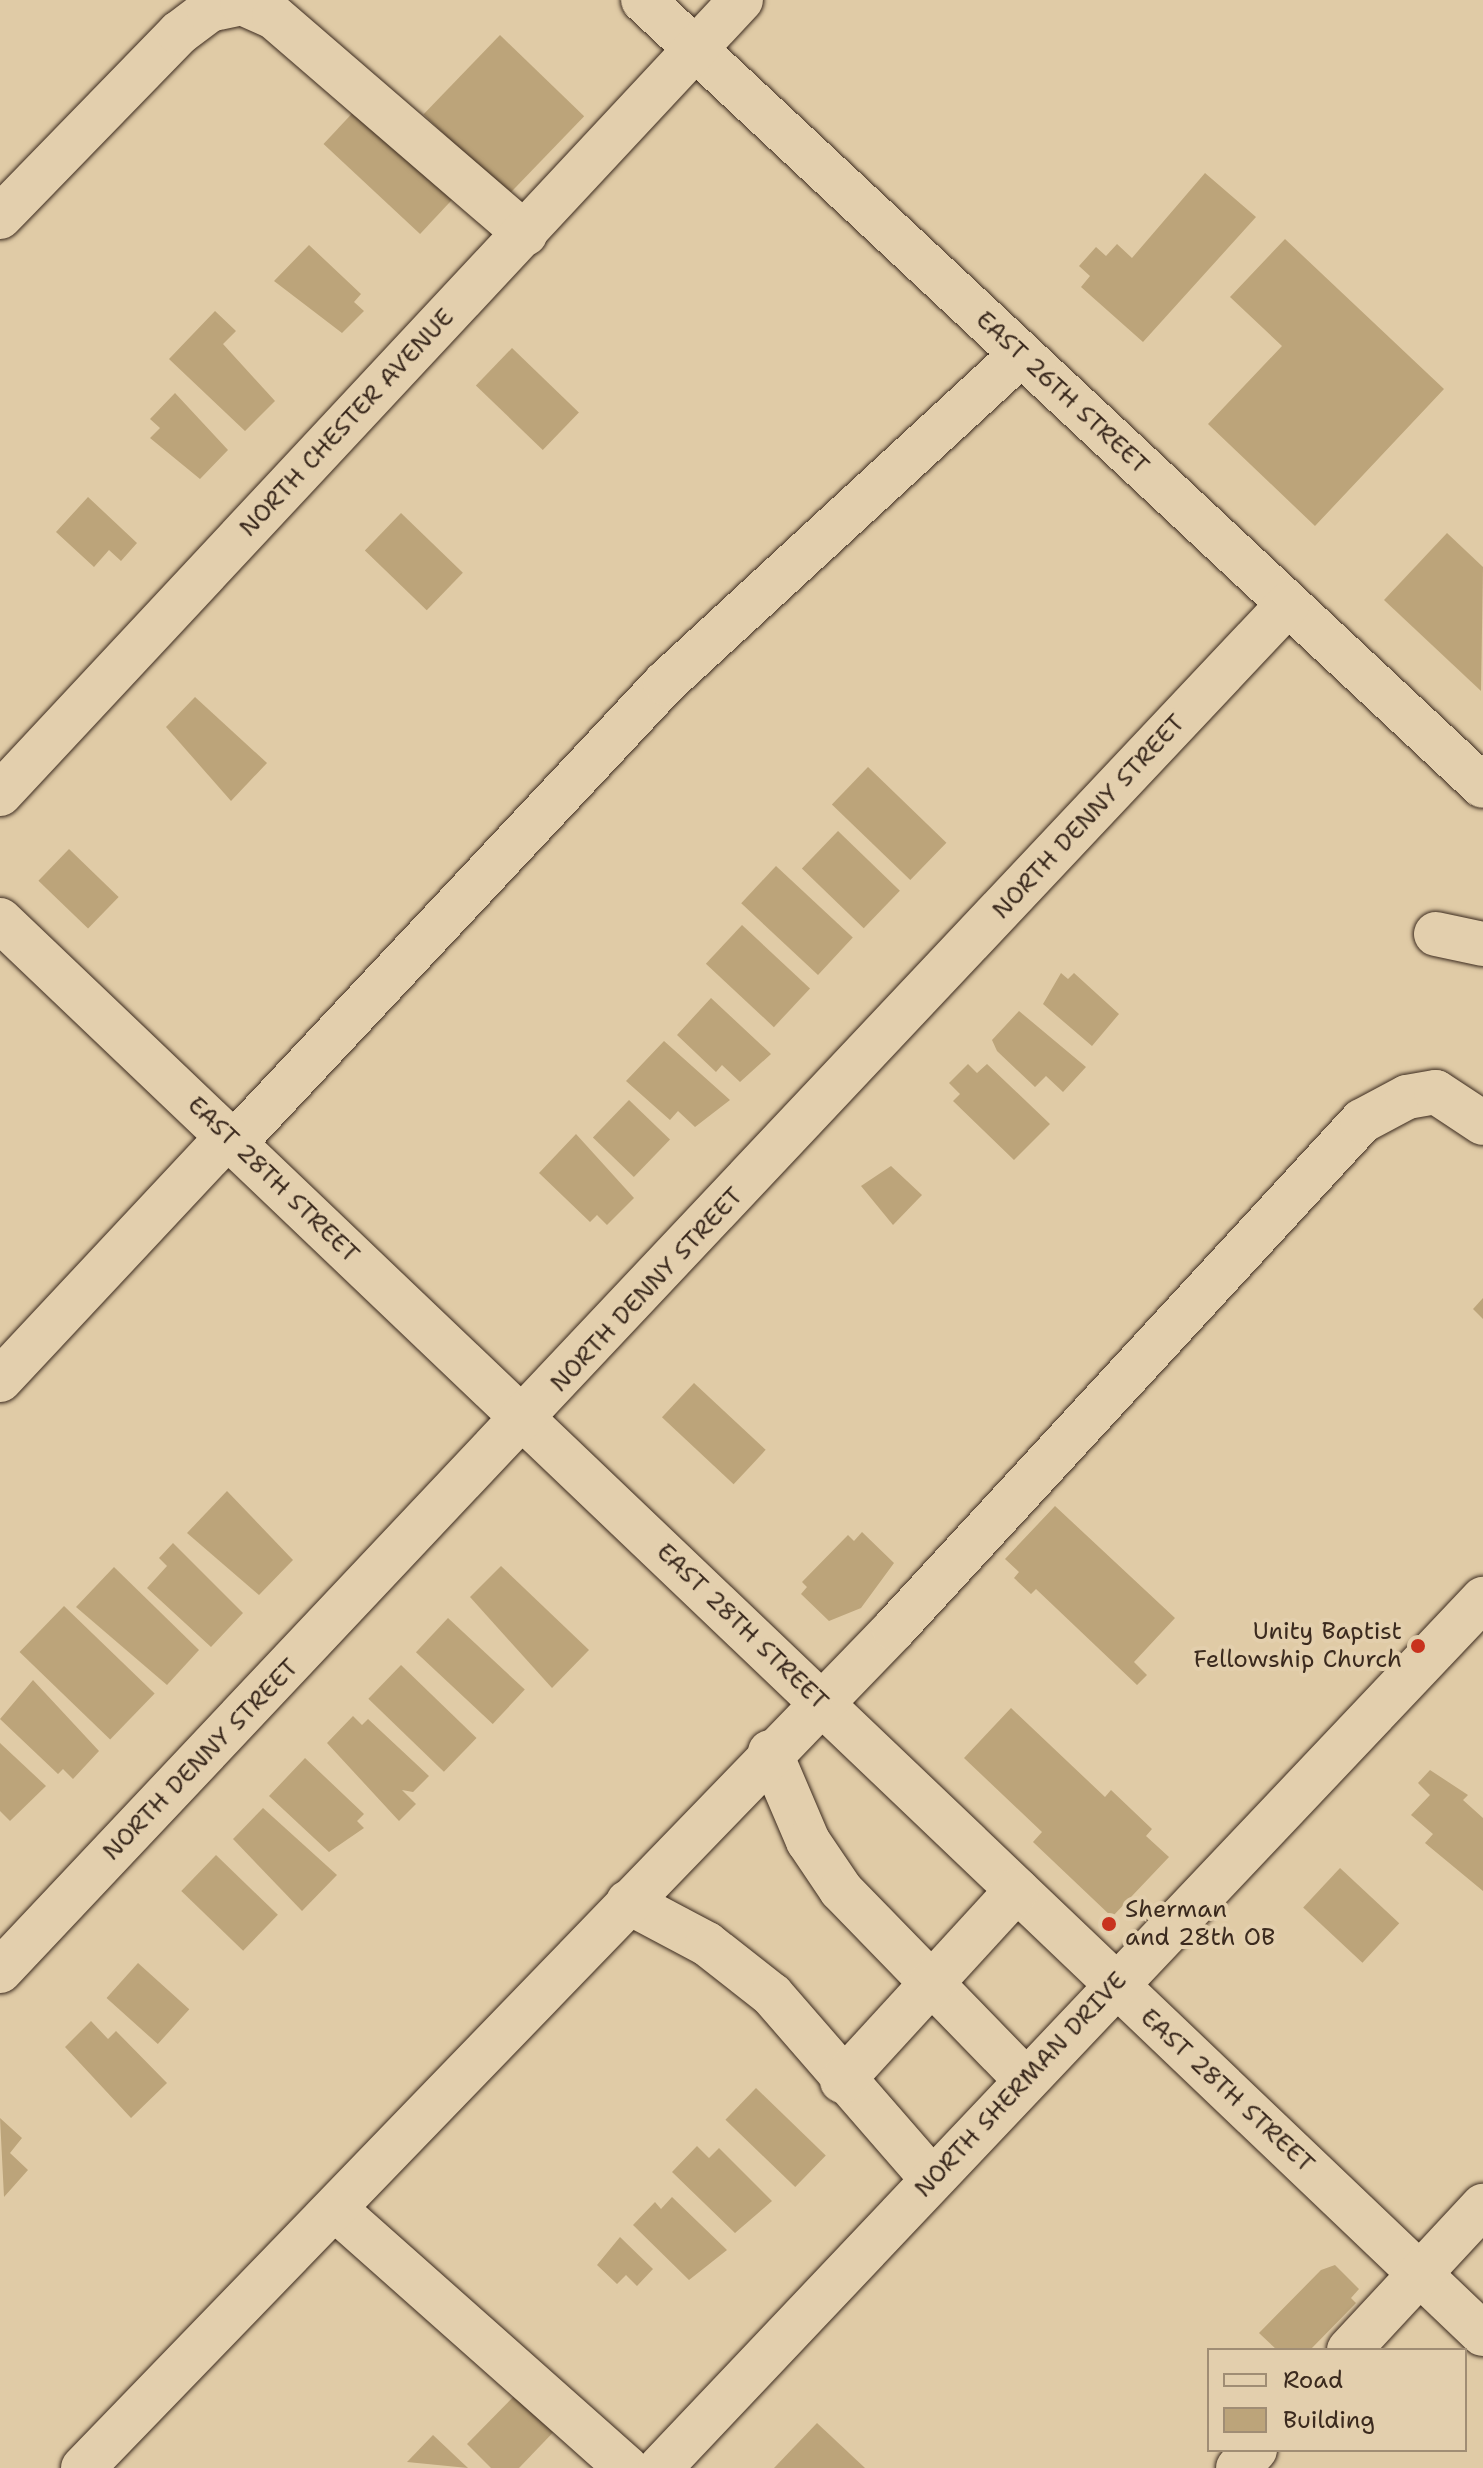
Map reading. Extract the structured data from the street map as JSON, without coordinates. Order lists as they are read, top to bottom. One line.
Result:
{"streets":{"street":["EAST 26TH STREET","NORTH CHESTER AVENUE","NORTH DENNY STREET","EAST 28TH STREET","NORTH SHERMAN DRIVE"]},"crossings":[["EAST 26TH STREET","NORTH CHESTER AVENUE"],["EAST 26TH STREET","NORTH DENNY STREET"],["NORTH DENNY STREET","EAST 28TH STREET"],["EAST 28TH STREET","NORTH SHERMAN DRIVE"]],"places":["Unity Baptist Fellowship Church","Sherman and 28th OB"],"legend":["Road","Building"]}
